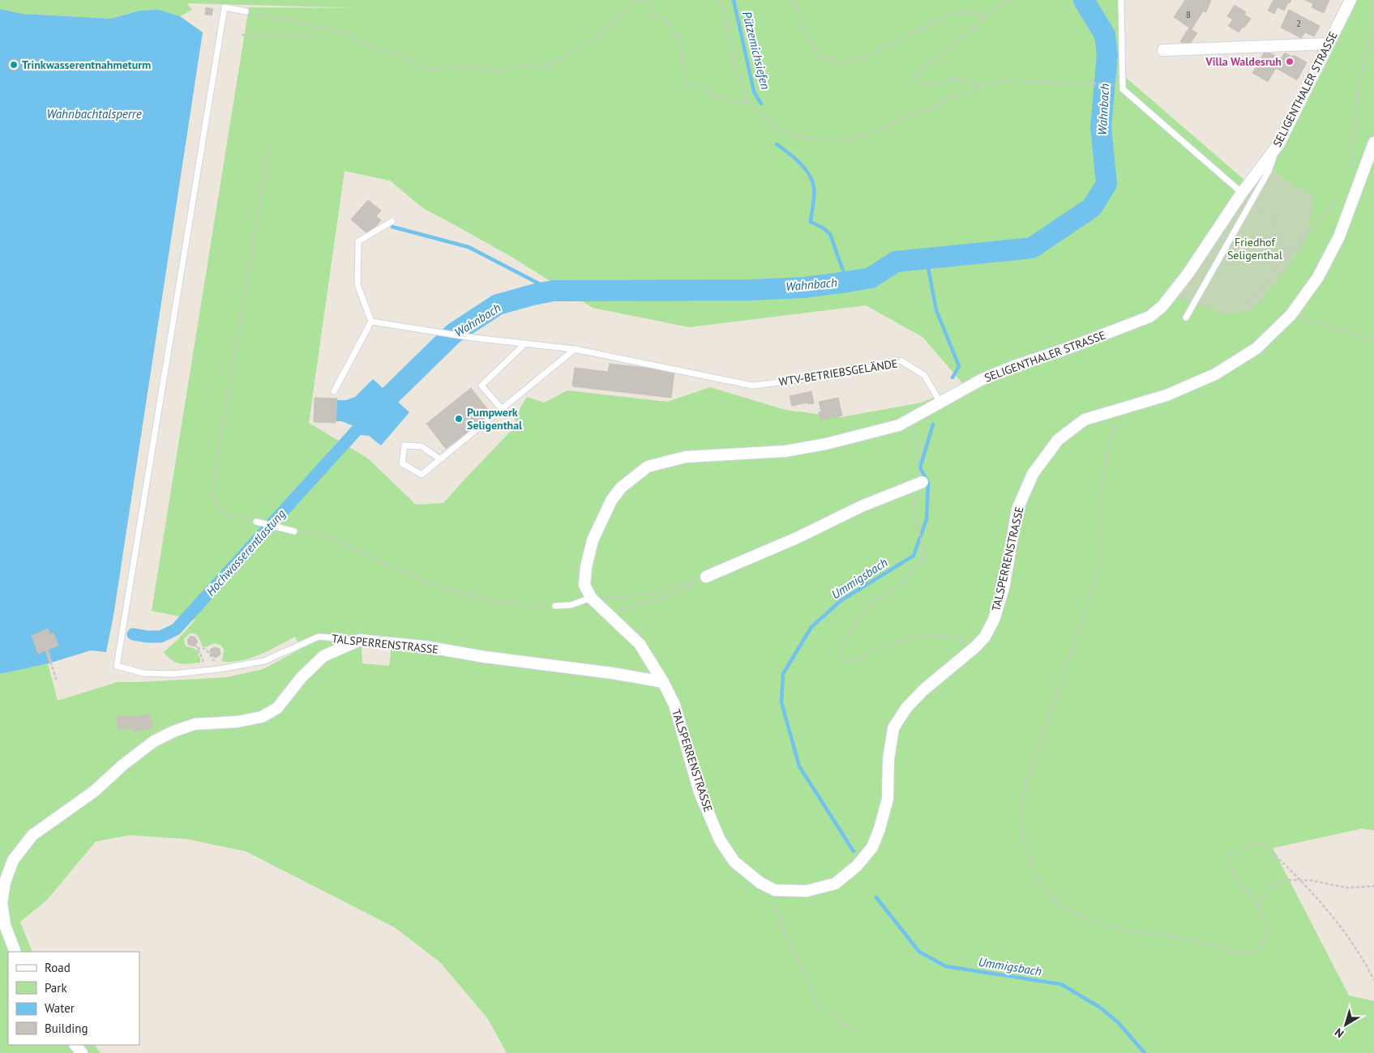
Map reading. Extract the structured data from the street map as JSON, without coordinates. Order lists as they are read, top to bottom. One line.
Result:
{"streets":{"street":["SELIGENTHALER STRASSE","TALSPERRENSTRASSE"],"lane":["WTV-BETRIEBSGELÄNDE"]},"crossings":[["SELIGENTHALER STRASSE","WTV-BETRIEBSGELÄNDE"],["SELIGENTHALER STRASSE","TALSPERRENSTRASSE"]],"water":["Pützemichsiefen","Wahnbach","Wahnbachtalsperre","Hochwasserentlastung","Ummigsbach"],"parks":["Friedhof Seligenthal"],"places":["Villa Waldesruh","Trinkwasserentnahmeturm","Pumpwerk Seligenthal"],"house_numbers":["8","2"],"legend":["Road","Park","Water","Building"],"north":"bottom left"}
